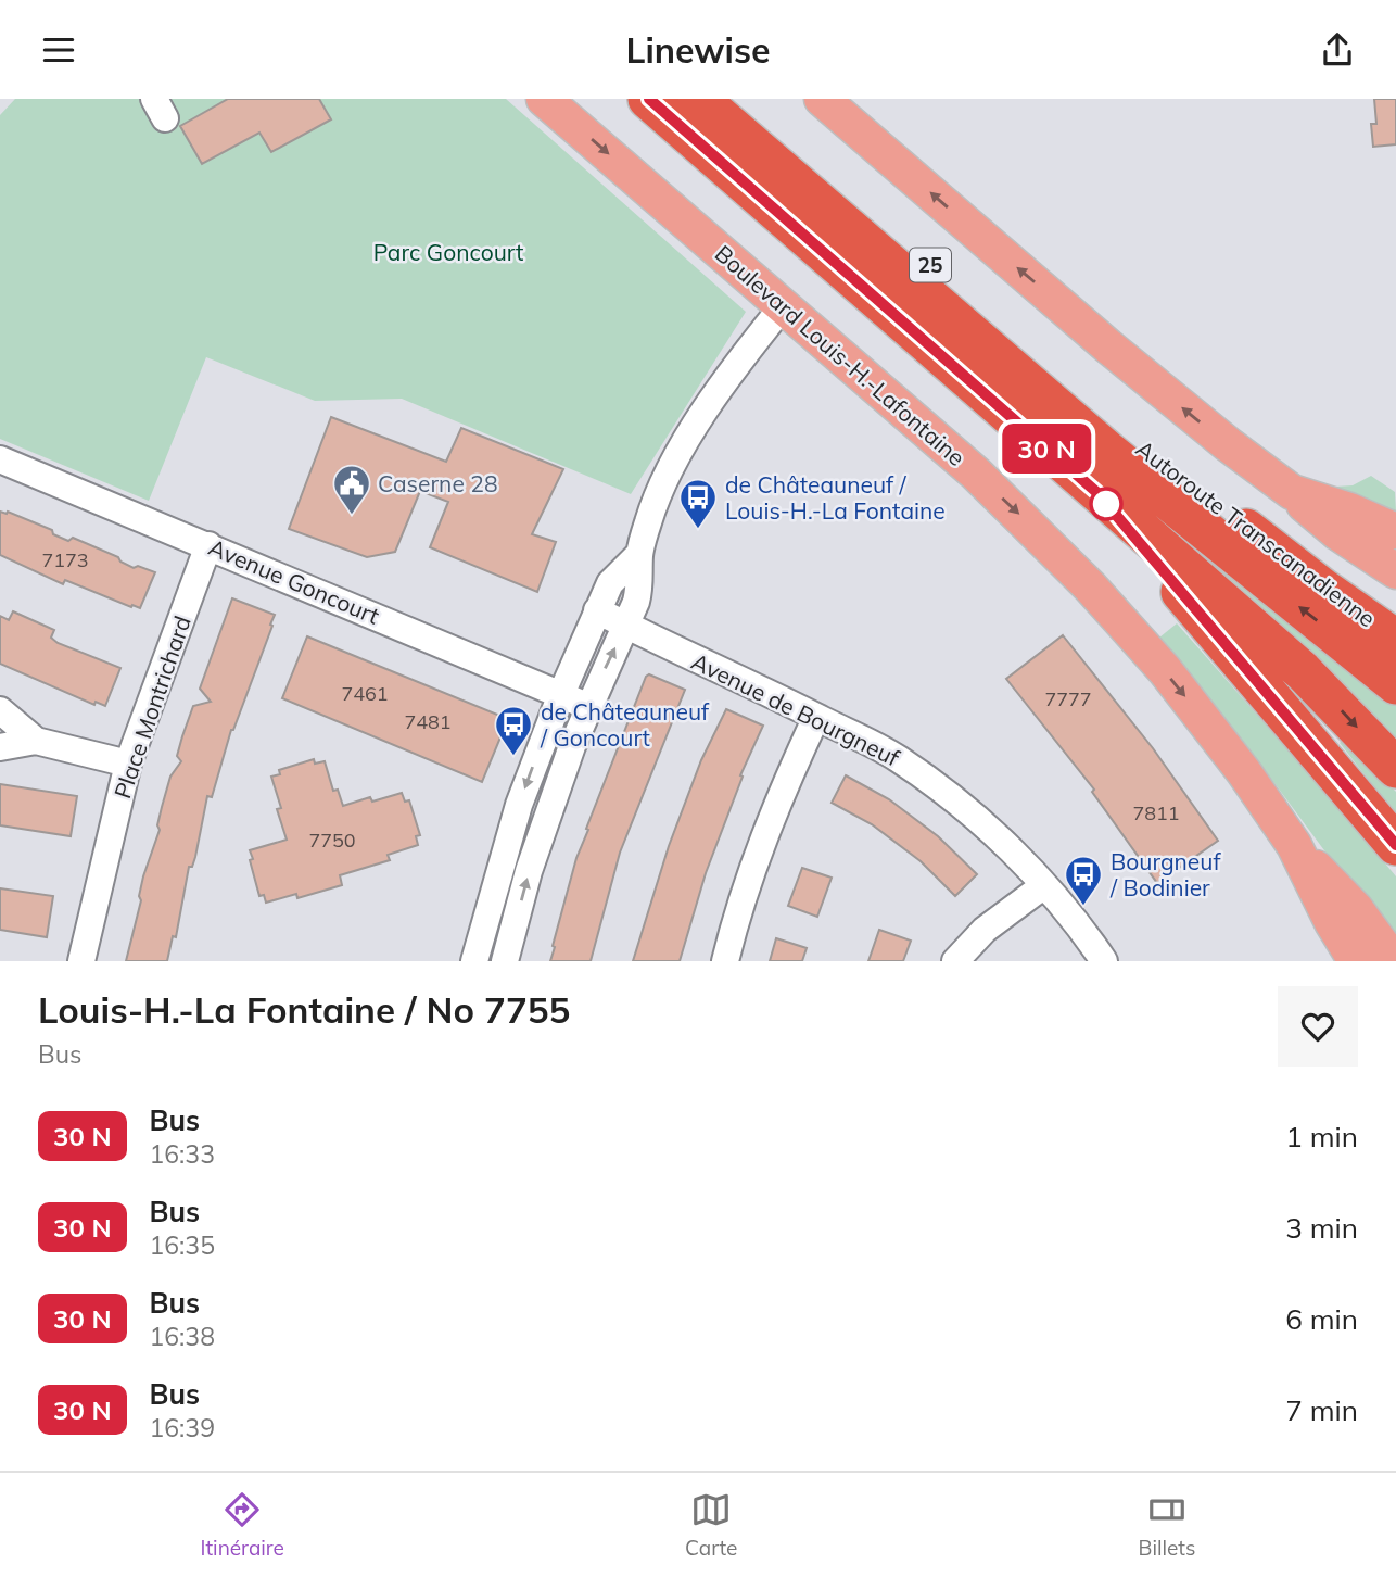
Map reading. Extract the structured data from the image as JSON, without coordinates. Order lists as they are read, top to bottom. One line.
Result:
{"streets":{"highway":["25","Autoroute Transcanadienne"],"main road":["Boulevard Louis-H.-Lafontaine"],"street":["Avenue Goncourt","Place Montrichard","Avenue de Bourgneuf"]},"crossings":[["Avenue Goncourt","Place Montrichard"]],"parks":["Parc Goncourt"],"places":{"public building":["Caserne 28"],"bus stop":["de Châteauneuf / Louis-H.-La Fontaine","de Châteauneuf / Goncourt","Bourgneuf / Bodinier"]},"house_numbers":["7173","7461","7777","7481","7811","7750"],"page":{"header":"Linewise","on_map":"30 N","heading":["Louis-H.-La Fontaine / No 7755","Bus"],"list":[{"mark":"30 N","name":"Bus","note":"16:33","value":"1 min"},{"mark":"30 N","name":"Bus","note":"16:35","value":"3 min"},{"mark":"30 N","name":"Bus","note":"16:38","value":"6 min"},{"mark":"30 N","name":"Bus","note":"16:39","value":"7 min"}],"tabs":["Itinéraire","Carte","Billets"]}}
